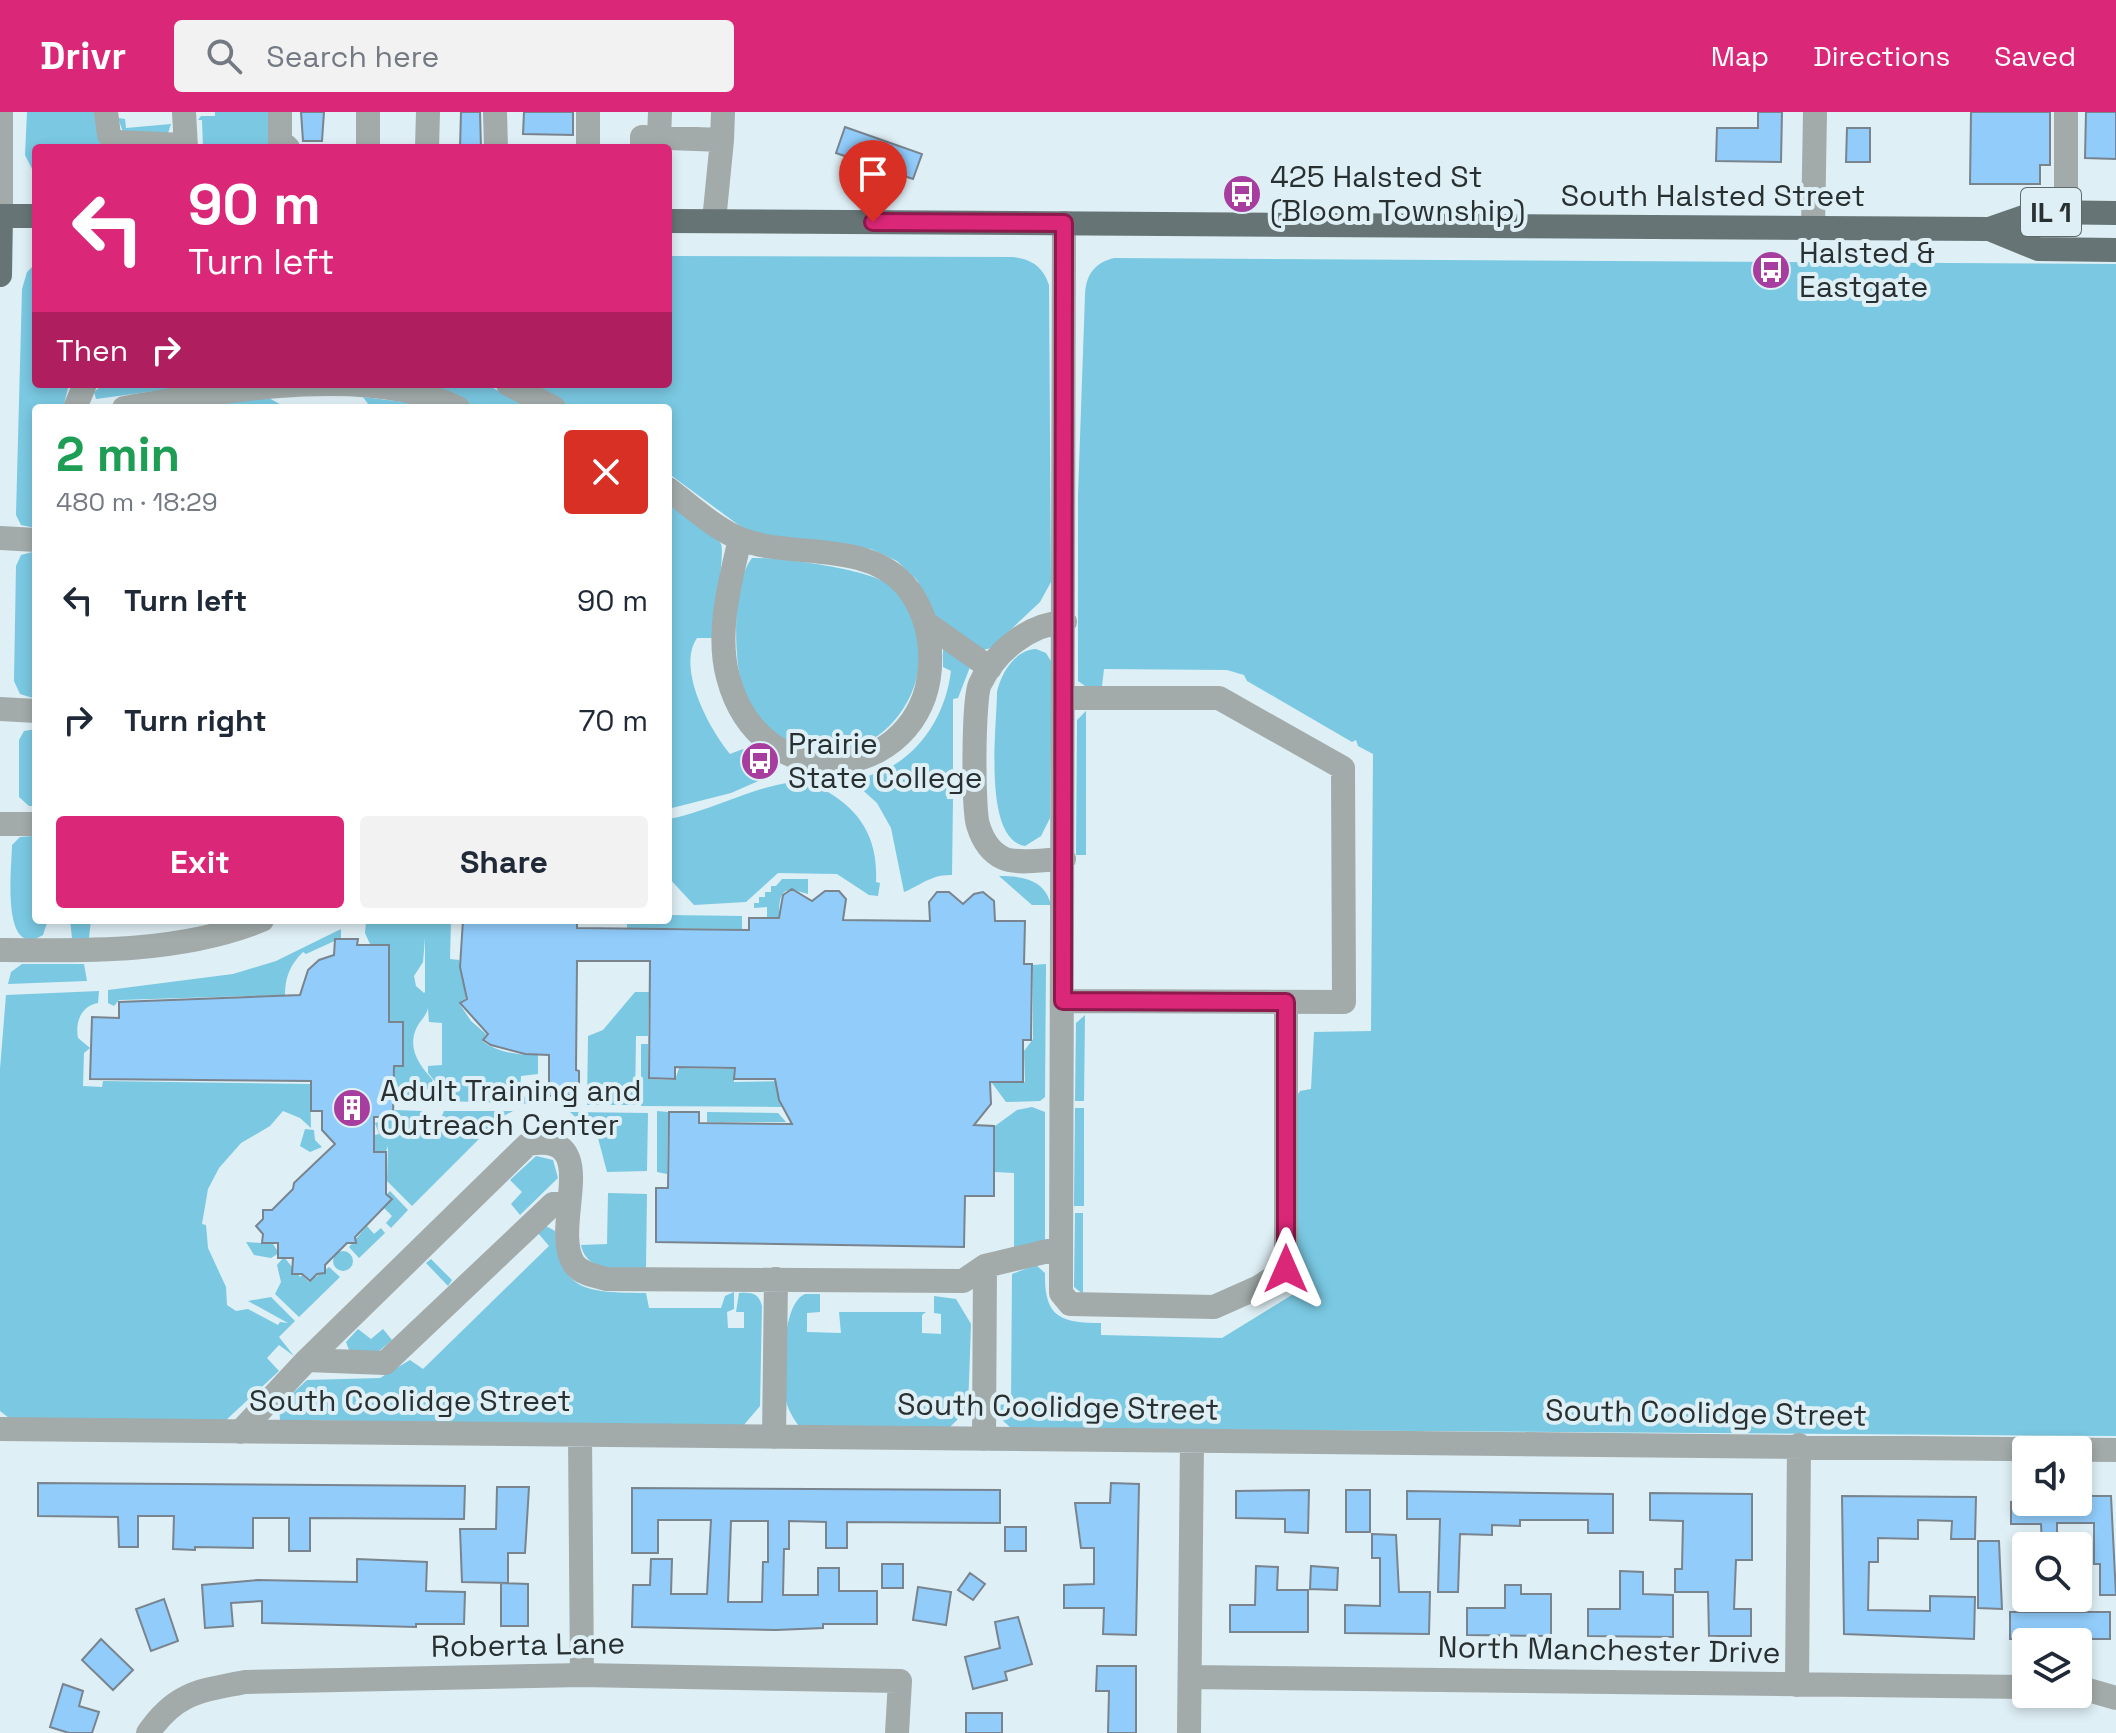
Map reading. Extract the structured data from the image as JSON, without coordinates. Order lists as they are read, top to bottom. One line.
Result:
{"streets":{"main road":["South Halsted Street","IL 1"],"street":["South Coolidge Street","Roberta Lane","North Manchester Drive"]},"places":{"bus stop":["425 Halsted St (Bloom Township)","Halsted & Eastgate","Prairie State College"],"building":["Adult Training and Outreach Center"]},"page":{"header":"Drivr","search":"Search here","nav":["Map","Directions","Saved"],"turn":["90 m","Turn left"],"then":"Then","heading":["2 min","480 m · 18:29"],"list":[{"name":"Turn left","value":"90 m"},{"name":"Turn right","value":"70 m"}],"buttons":["Exit","Share"]}}
